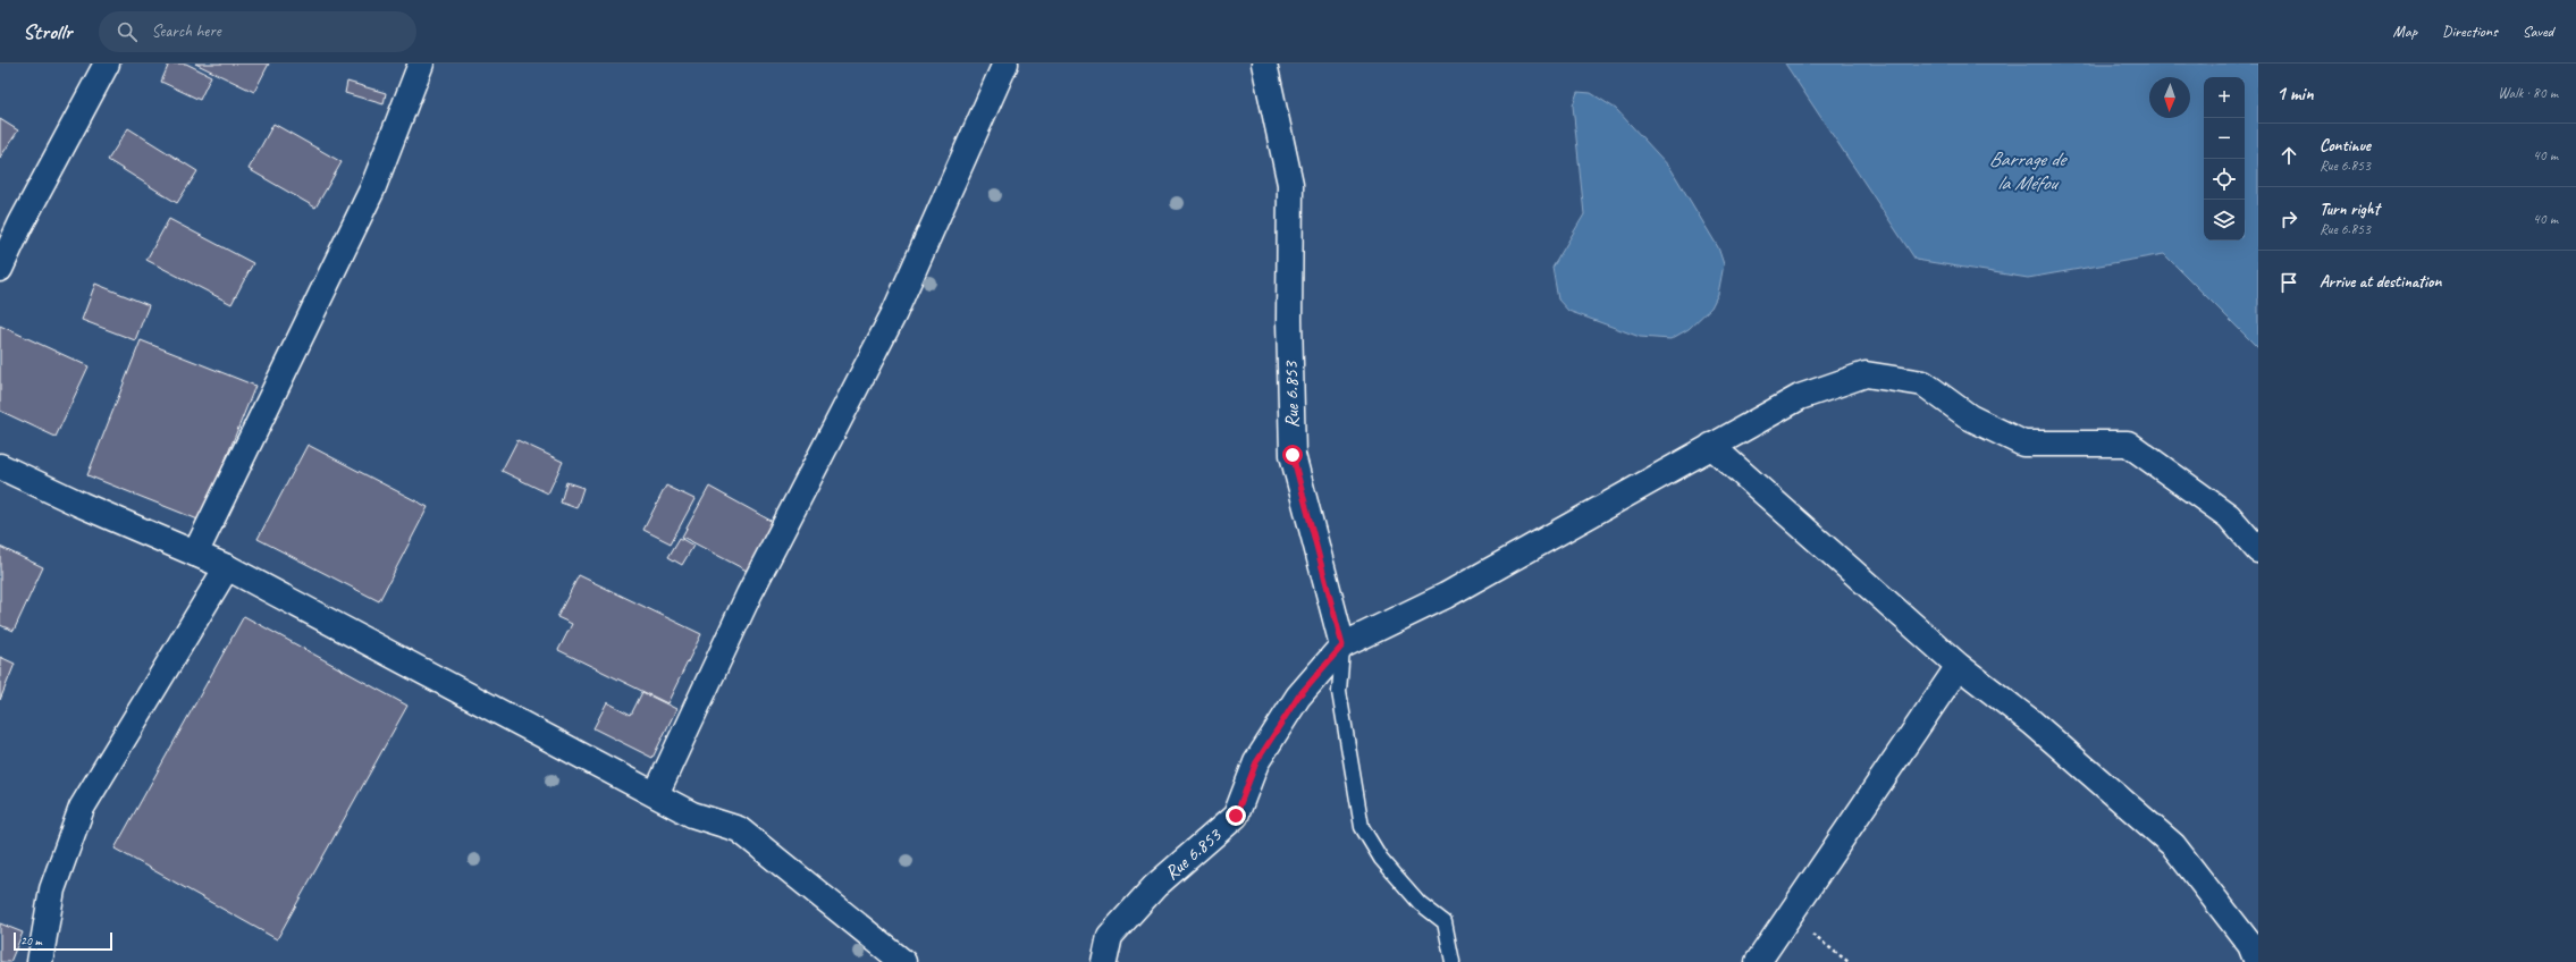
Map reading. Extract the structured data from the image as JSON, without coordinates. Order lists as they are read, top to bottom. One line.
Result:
{"streets":{"street":["Rue 6.853"]},"water":["Barrage de la Méfou"],"scale_bar":"20 m","north":"bottom","page":{"header":"Strollr","search":"Search here","nav":["Map","Directions","Saved"],"heading":["1 min","Walk · 80 m"],"map_buttons":["+","−"],"list":[["Continue","Rue 6.853","40 m"],["Turn right","Rue 6.853","40 m"],"Arrive at destination"],"scale":"20 m"}}
